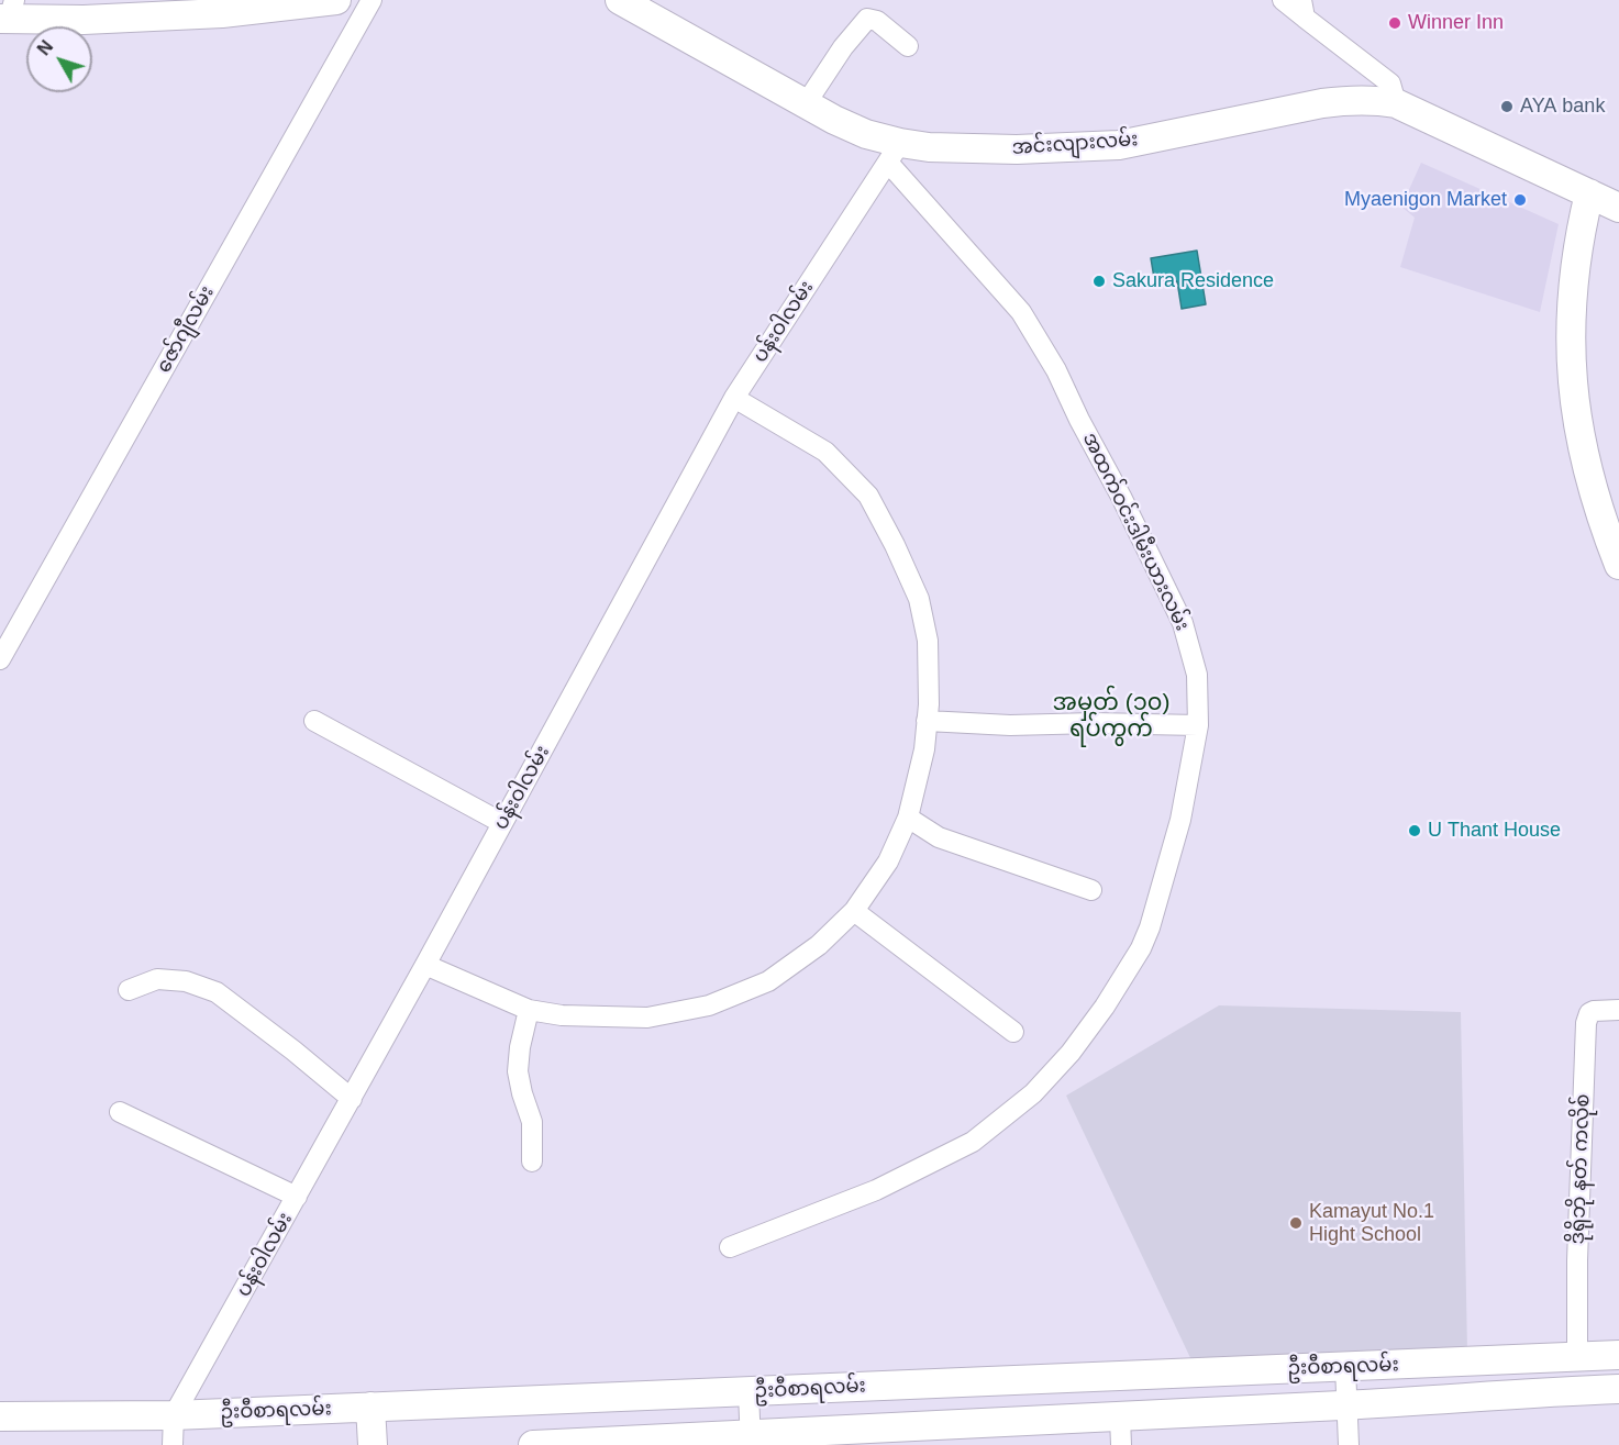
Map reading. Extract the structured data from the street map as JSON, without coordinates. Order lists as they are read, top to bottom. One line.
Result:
{"streets":{"main road":["အင်းလျားလမ်း","ဦးဝီစာရလမ်း"],"street":["ပန်းဝါလမ်း","ဇော်ဂျီလမ်း","အထက်ဝင်းဒါမီးယားလမ်း","ဒိုရိုဘို နတ် ကလိုစ်"]},"crossings":[["အင်းလျားလမ်း","ပန်းဝါလမ်း"],["အင်းလျားလမ်း","အထက်ဝင်းဒါမီးယားလမ်း"],["ပန်းဝါလမ်း","အထက်ဝင်းဒါမီးယားလမ်း"],["ပန်းဝါလမ်း","ဦးဝီစာရလမ်း"],["ဒိုရိုဘို နတ် ကလိုစ်","ဦးဝီစာရလမ်း"]],"districts":["အမှတ် (၁၀) ရပ်ကွက်"],"places":["Winner Inn","AYA bank","Myaenigon Market","Sakura Residence","U Thant House","Kamayut No.1 Hight School"],"north":"top left"}
